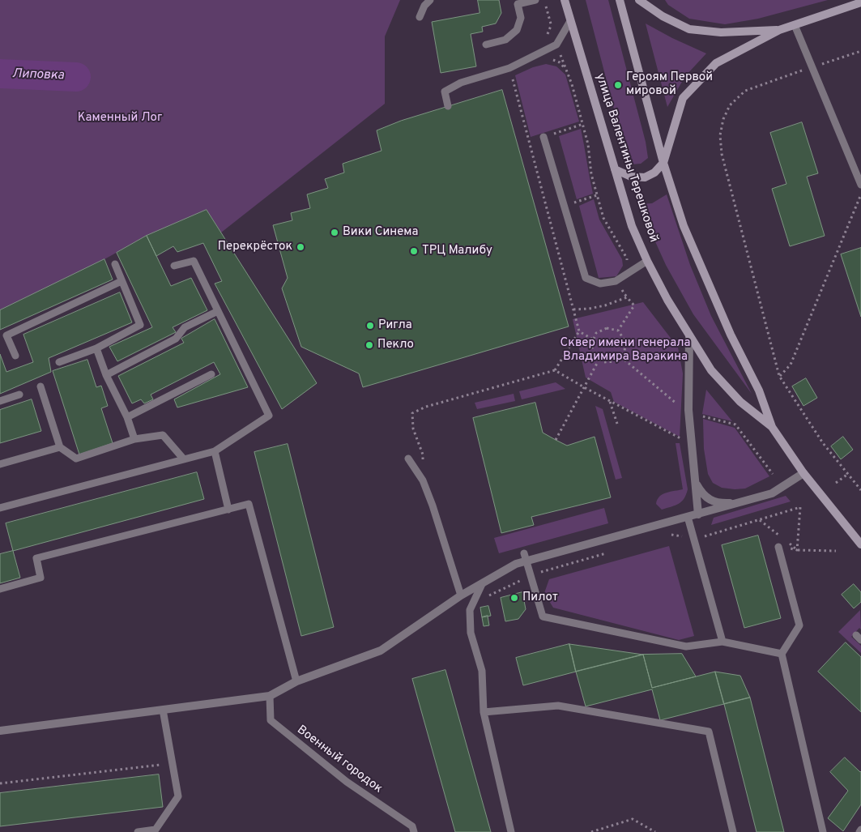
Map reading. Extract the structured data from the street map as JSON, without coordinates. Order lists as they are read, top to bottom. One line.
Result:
{"streets":{"main road":["улица Валентины Терешковой"],"lane":["Военный городок"]},"water":["Липовка"],"parks":["Каменный Лог","Сквер имени генерала Владимира Варакина"],"places":["Героям Первой мировой","Вики Синема","Перекрёсток","ТРЦ Малибу","Ригла","Пекло","Пилот"]}
